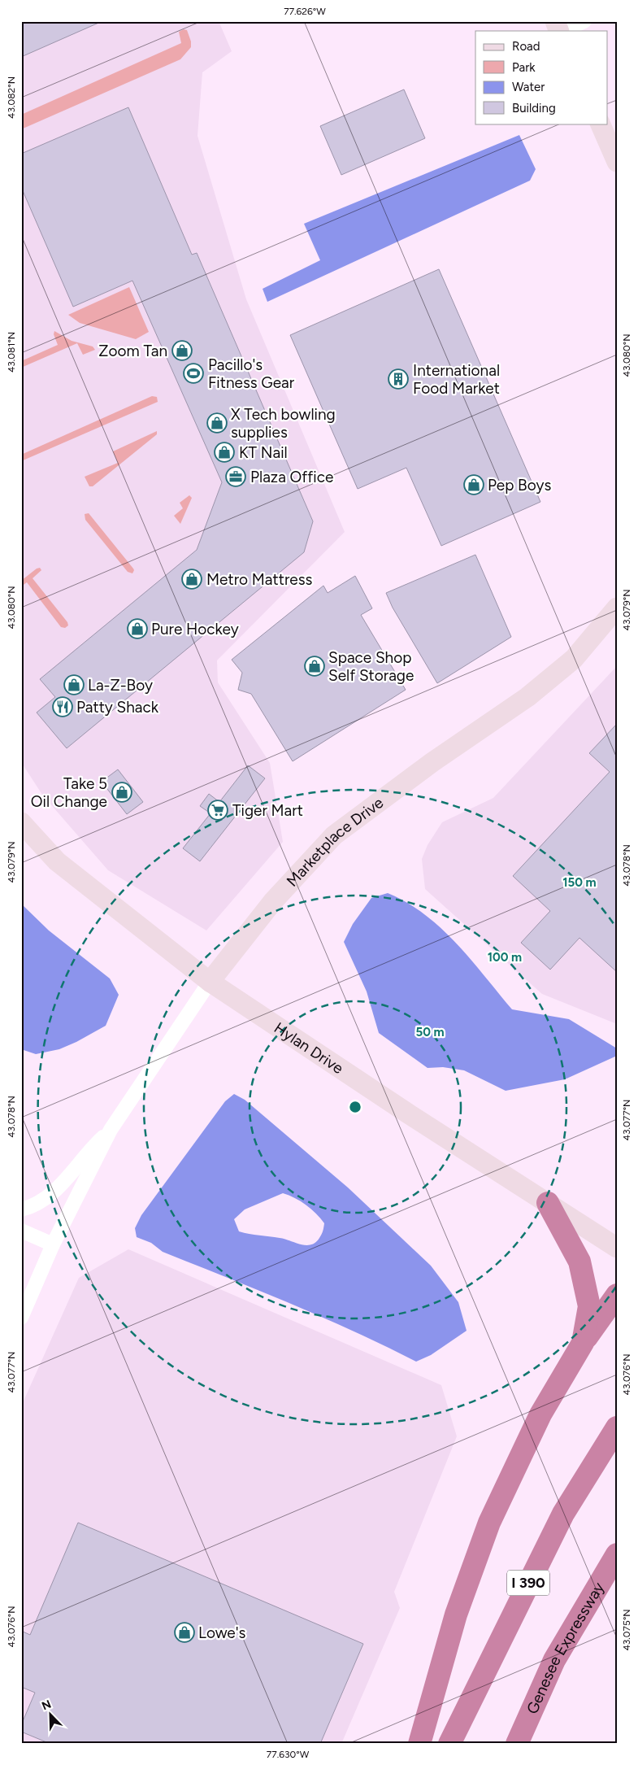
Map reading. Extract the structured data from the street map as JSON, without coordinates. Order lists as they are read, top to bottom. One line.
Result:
{"streets":{"highway":["I 390","Genesee Expressway"],"main road":["Marketplace Drive","Hylan Drive"]},"crossings":[["Marketplace Drive","Hylan Drive"]],"places":{"shop":["Zoom Tan","X Tech bowling supplies","KT Nail","Pep Boys","Metro Mattress","Pure Hockey","Space Shop Self Storage","La-Z-Boy","Take 5 Oil Change","Lowe's"],"sports":["Pacillo's Fitness Gear"],"building":["International Food Market"],"office":["Plaza Office"],"restaurant":["Patty Shack"],"supermarket":["Tiger Mart"]},"legend":["Road","Park","Water","Building"],"north":"top left","coordinates":["77.626°W","43.082°N","43.081°N","43.080°N","43.079°N","43.078°N","43.077°N","43.076°N","43.075°N","77.630°W"],"rings":["150 m","100 m","50 m"]}
